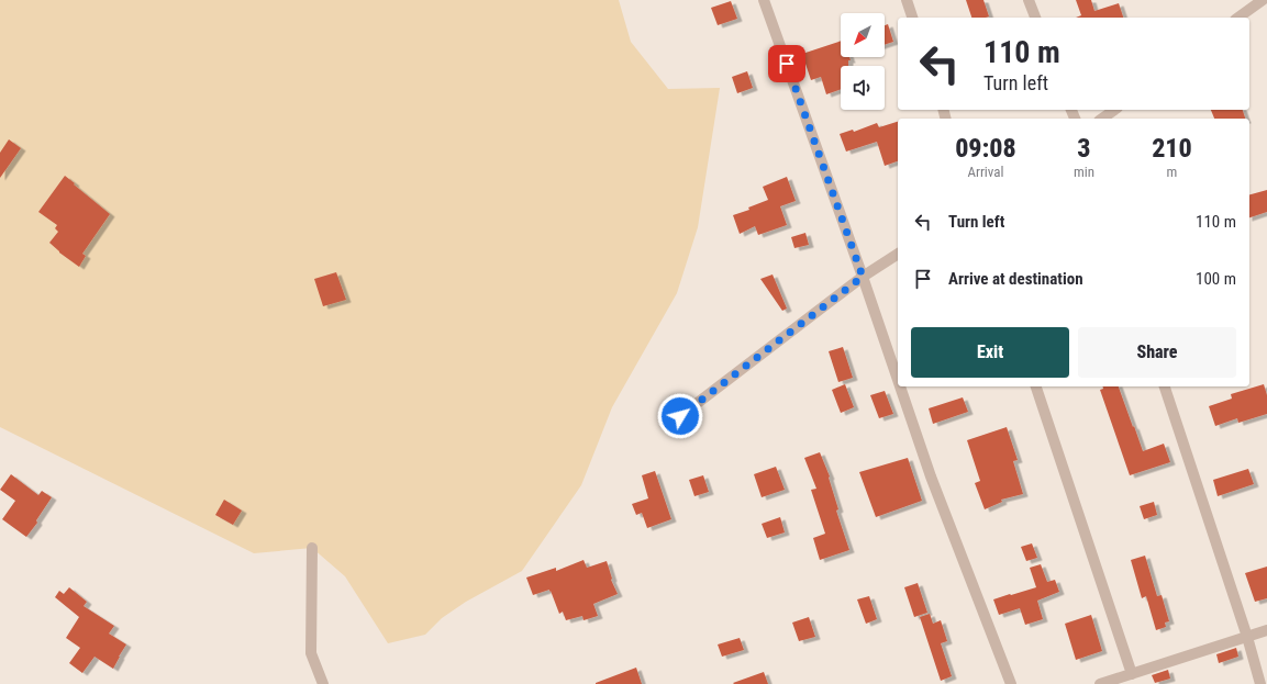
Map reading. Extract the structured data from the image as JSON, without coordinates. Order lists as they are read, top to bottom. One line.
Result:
{"north":"bottom left","page":{"turn":["110 m","Turn left"],"eta":["09:08","Arrival","3","min","210","m"],"list":[{"name":"Turn left","value":"110 m"},{"name":"Arrive at destination","value":"100 m"}],"buttons":["Exit","Share"]}}
